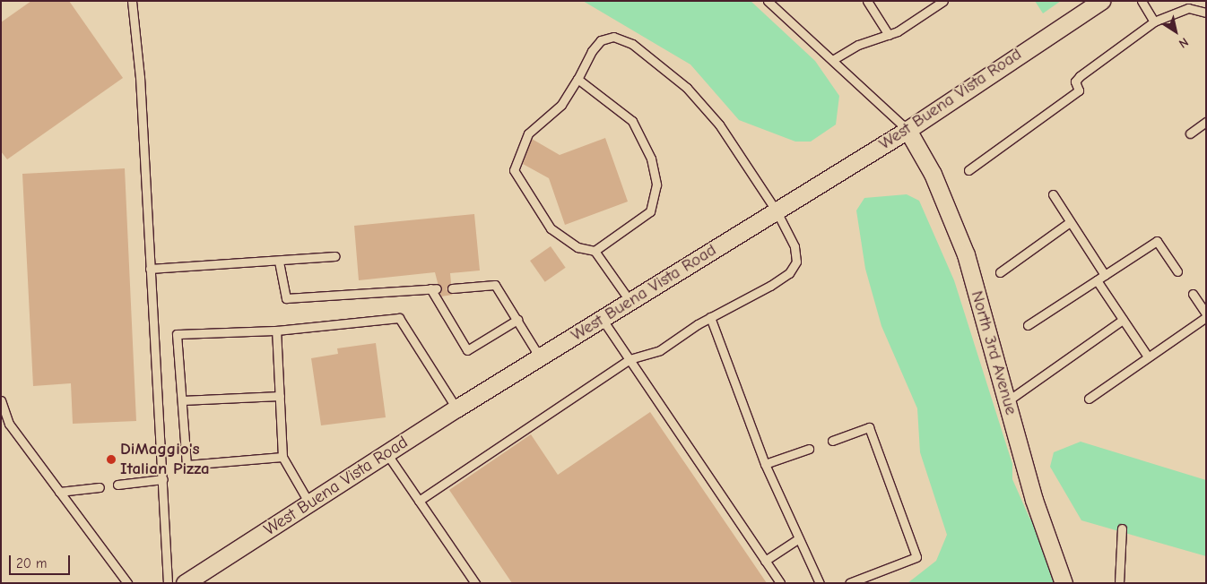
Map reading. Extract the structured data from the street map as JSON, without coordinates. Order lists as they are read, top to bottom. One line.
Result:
{"streets":{"street":["West Buena Vista Road","North 3rd Avenue"]},"crossings":[["West Buena Vista Road","North 3rd Avenue"]],"places":["DiMaggio's Italian Pizza"],"scale_bar":"20 m","north":"bottom right"}
